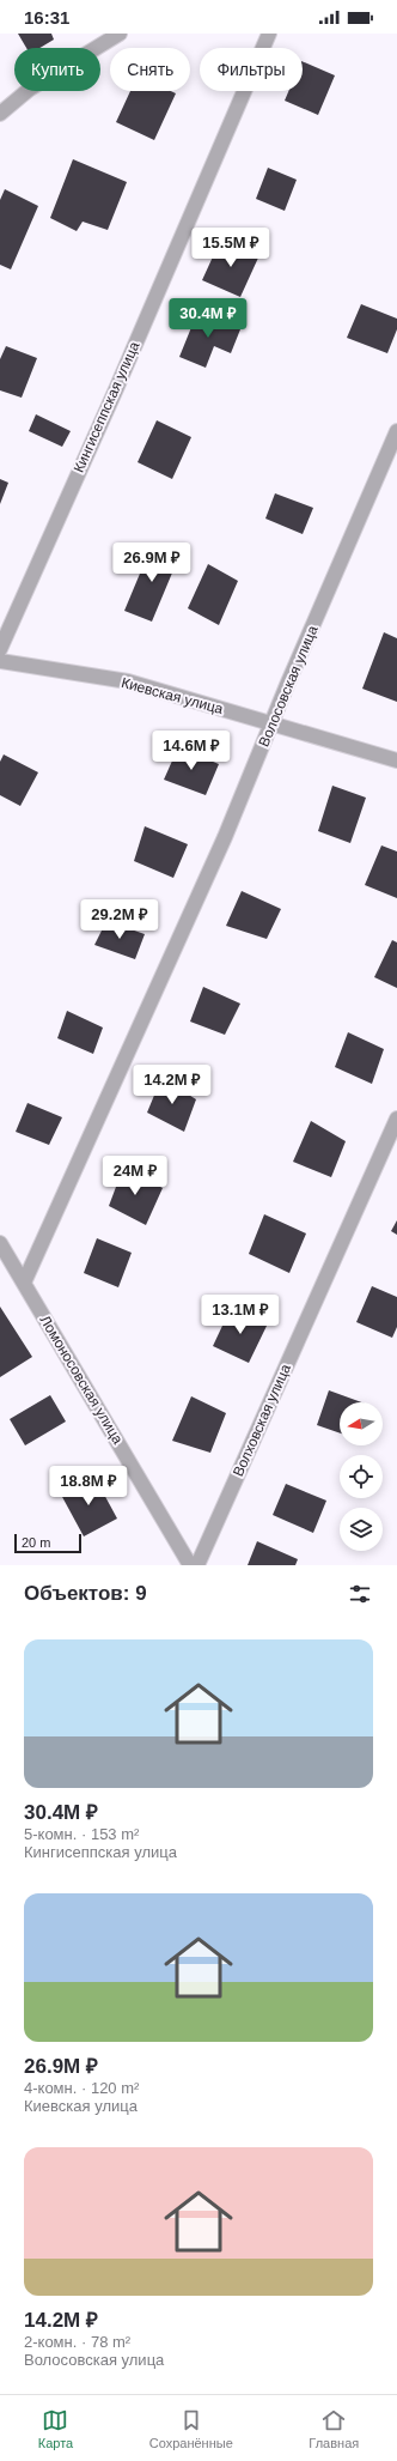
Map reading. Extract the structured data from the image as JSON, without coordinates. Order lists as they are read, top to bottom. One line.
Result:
{"streets":{"street":["Кингисеппская улица","Волосовская улица","Киевская улица","Ломоносовская улица","Волховская улица"]},"crossings":[["Волосовская улица","Киевская улица"],["Волосовская улица","Ломоносовская улица"]],"scale_bar":"20 m","north":"left","page":{"status":"16:31","chip":["Купить","Снять","Фильтры"],"price":["15.5M ₽","30.4M ₽","26.9M ₽","14.6M ₽","29.2M ₽","14.2M ₽","24M ₽","13.1M ₽","18.8M ₽"],"scale":"20 m","heading":"Объектов: 9","list":[{"name":"30.4M ₽","note":"5-комн. · 153 m² · Кингисеппская улица"},{"name":"26.9M ₽","note":"4-комн. · 120 m² · Киевская улица"},{"name":"14.2M ₽","note":"2-комн. · 78 m² · Волосовская улица"}],"tabs":["Карта","Сохранённые","Главная"]}}
